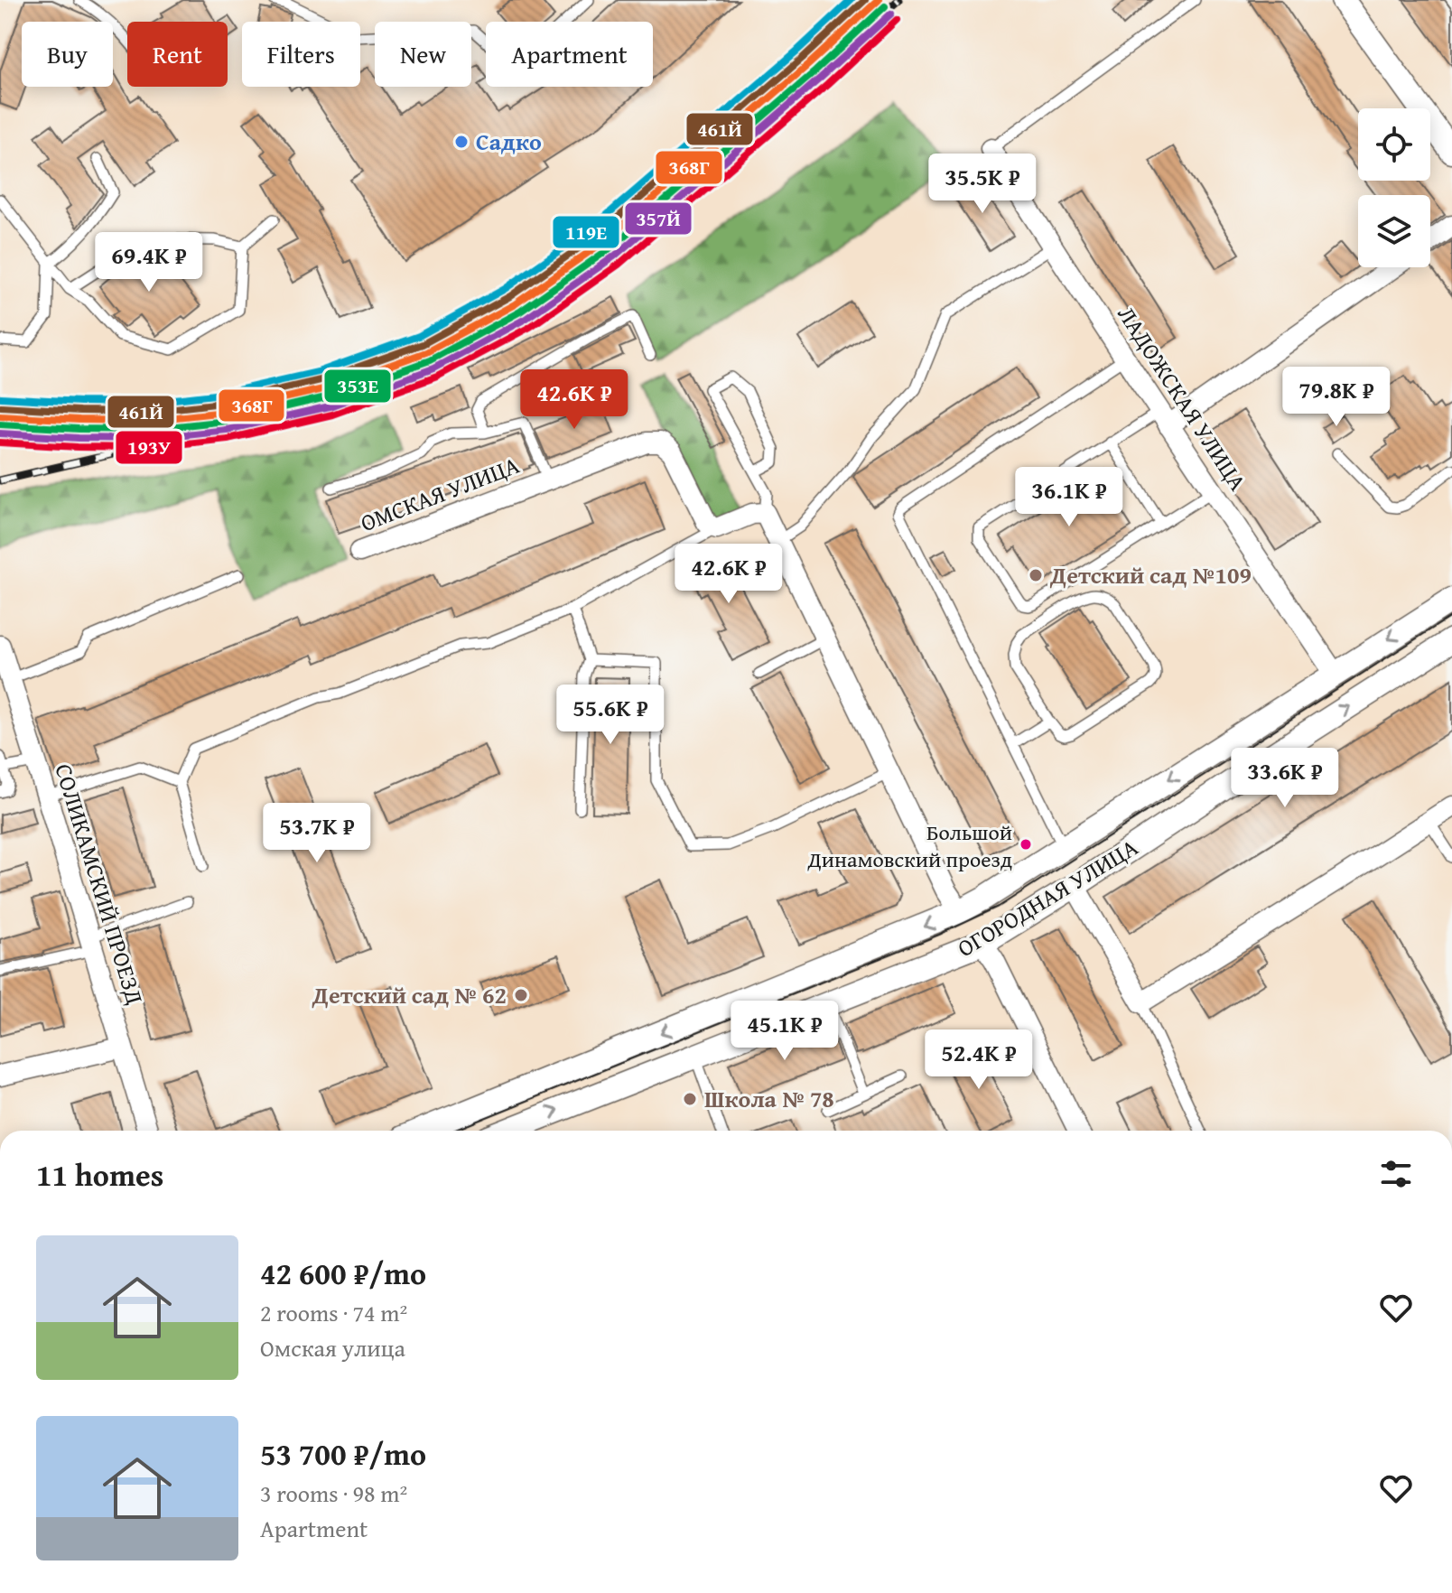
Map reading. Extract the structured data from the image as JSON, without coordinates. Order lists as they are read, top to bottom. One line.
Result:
{"streets":{"street":["ЛАДОЖСКАЯ УЛИЦА","ОМСКАЯ УЛИЦА","СОЛИКАМСКИЙ ПРОЕЗД","ОГОРОДНАЯ УЛИЦА"]},"crossings":[["ЛАДОЖСКАЯ УЛИЦА","ОГОРОДНАЯ УЛИЦА"]],"places":["Садко","Детский сад №109","Большой Динамовский проезд","Детский сад № 62","Школа № 78"],"lines":["transit line 368Г","transit line 461Й","transit line 119Е","transit line 353Е","transit line 357Й","transit line 193У"],"page":{"chip":["Buy","Rent","Filters","New","Apartment"],"price":["35.5K ₽","69.4K ₽","79.8K ₽","42.6K ₽","36.1K ₽","42.6K ₽","55.6K ₽","33.6K ₽","53.7K ₽","45.1K ₽","52.4K ₽"],"heading":"11 homes","list":[{"name":"42 600 ₽/mo","note":"2 rooms · 74 m² · Омская улица"},{"name":"53 700 ₽/mo","note":"3 rooms · 98 m² · Apartment"}]}}
